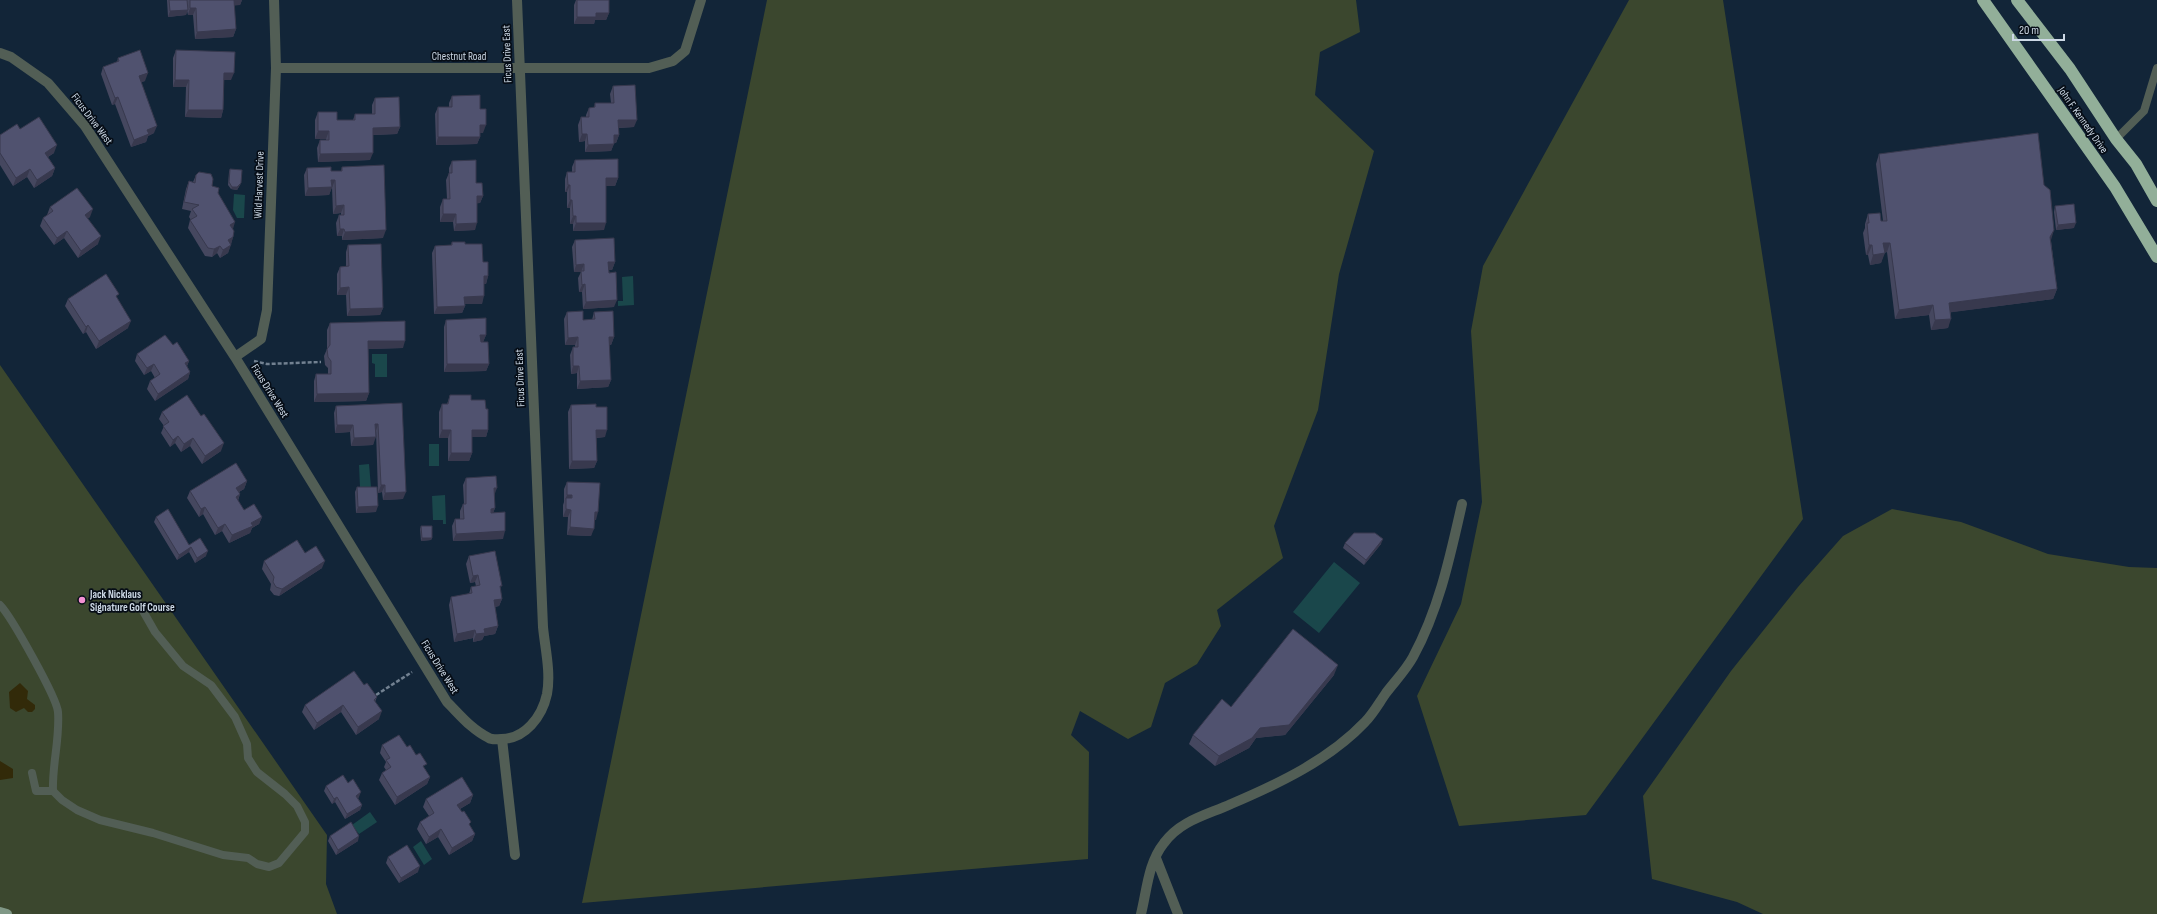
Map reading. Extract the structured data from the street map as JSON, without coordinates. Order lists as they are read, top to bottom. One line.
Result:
{"streets":{"highway":["John F. Kennedy Drive"],"street":["Ficus Drive East","Chestnut Road","Ficus Drive West","Wild Harvest Drive"]},"crossings":[["Ficus Drive East","Chestnut Road"],["Ficus Drive East","Ficus Drive West"],["Chestnut Road","Wild Harvest Drive"],["Ficus Drive West","Wild Harvest Drive"]],"places":["Jack Nicklaus Signature Golf Course"],"scale_bar":"20 m"}
